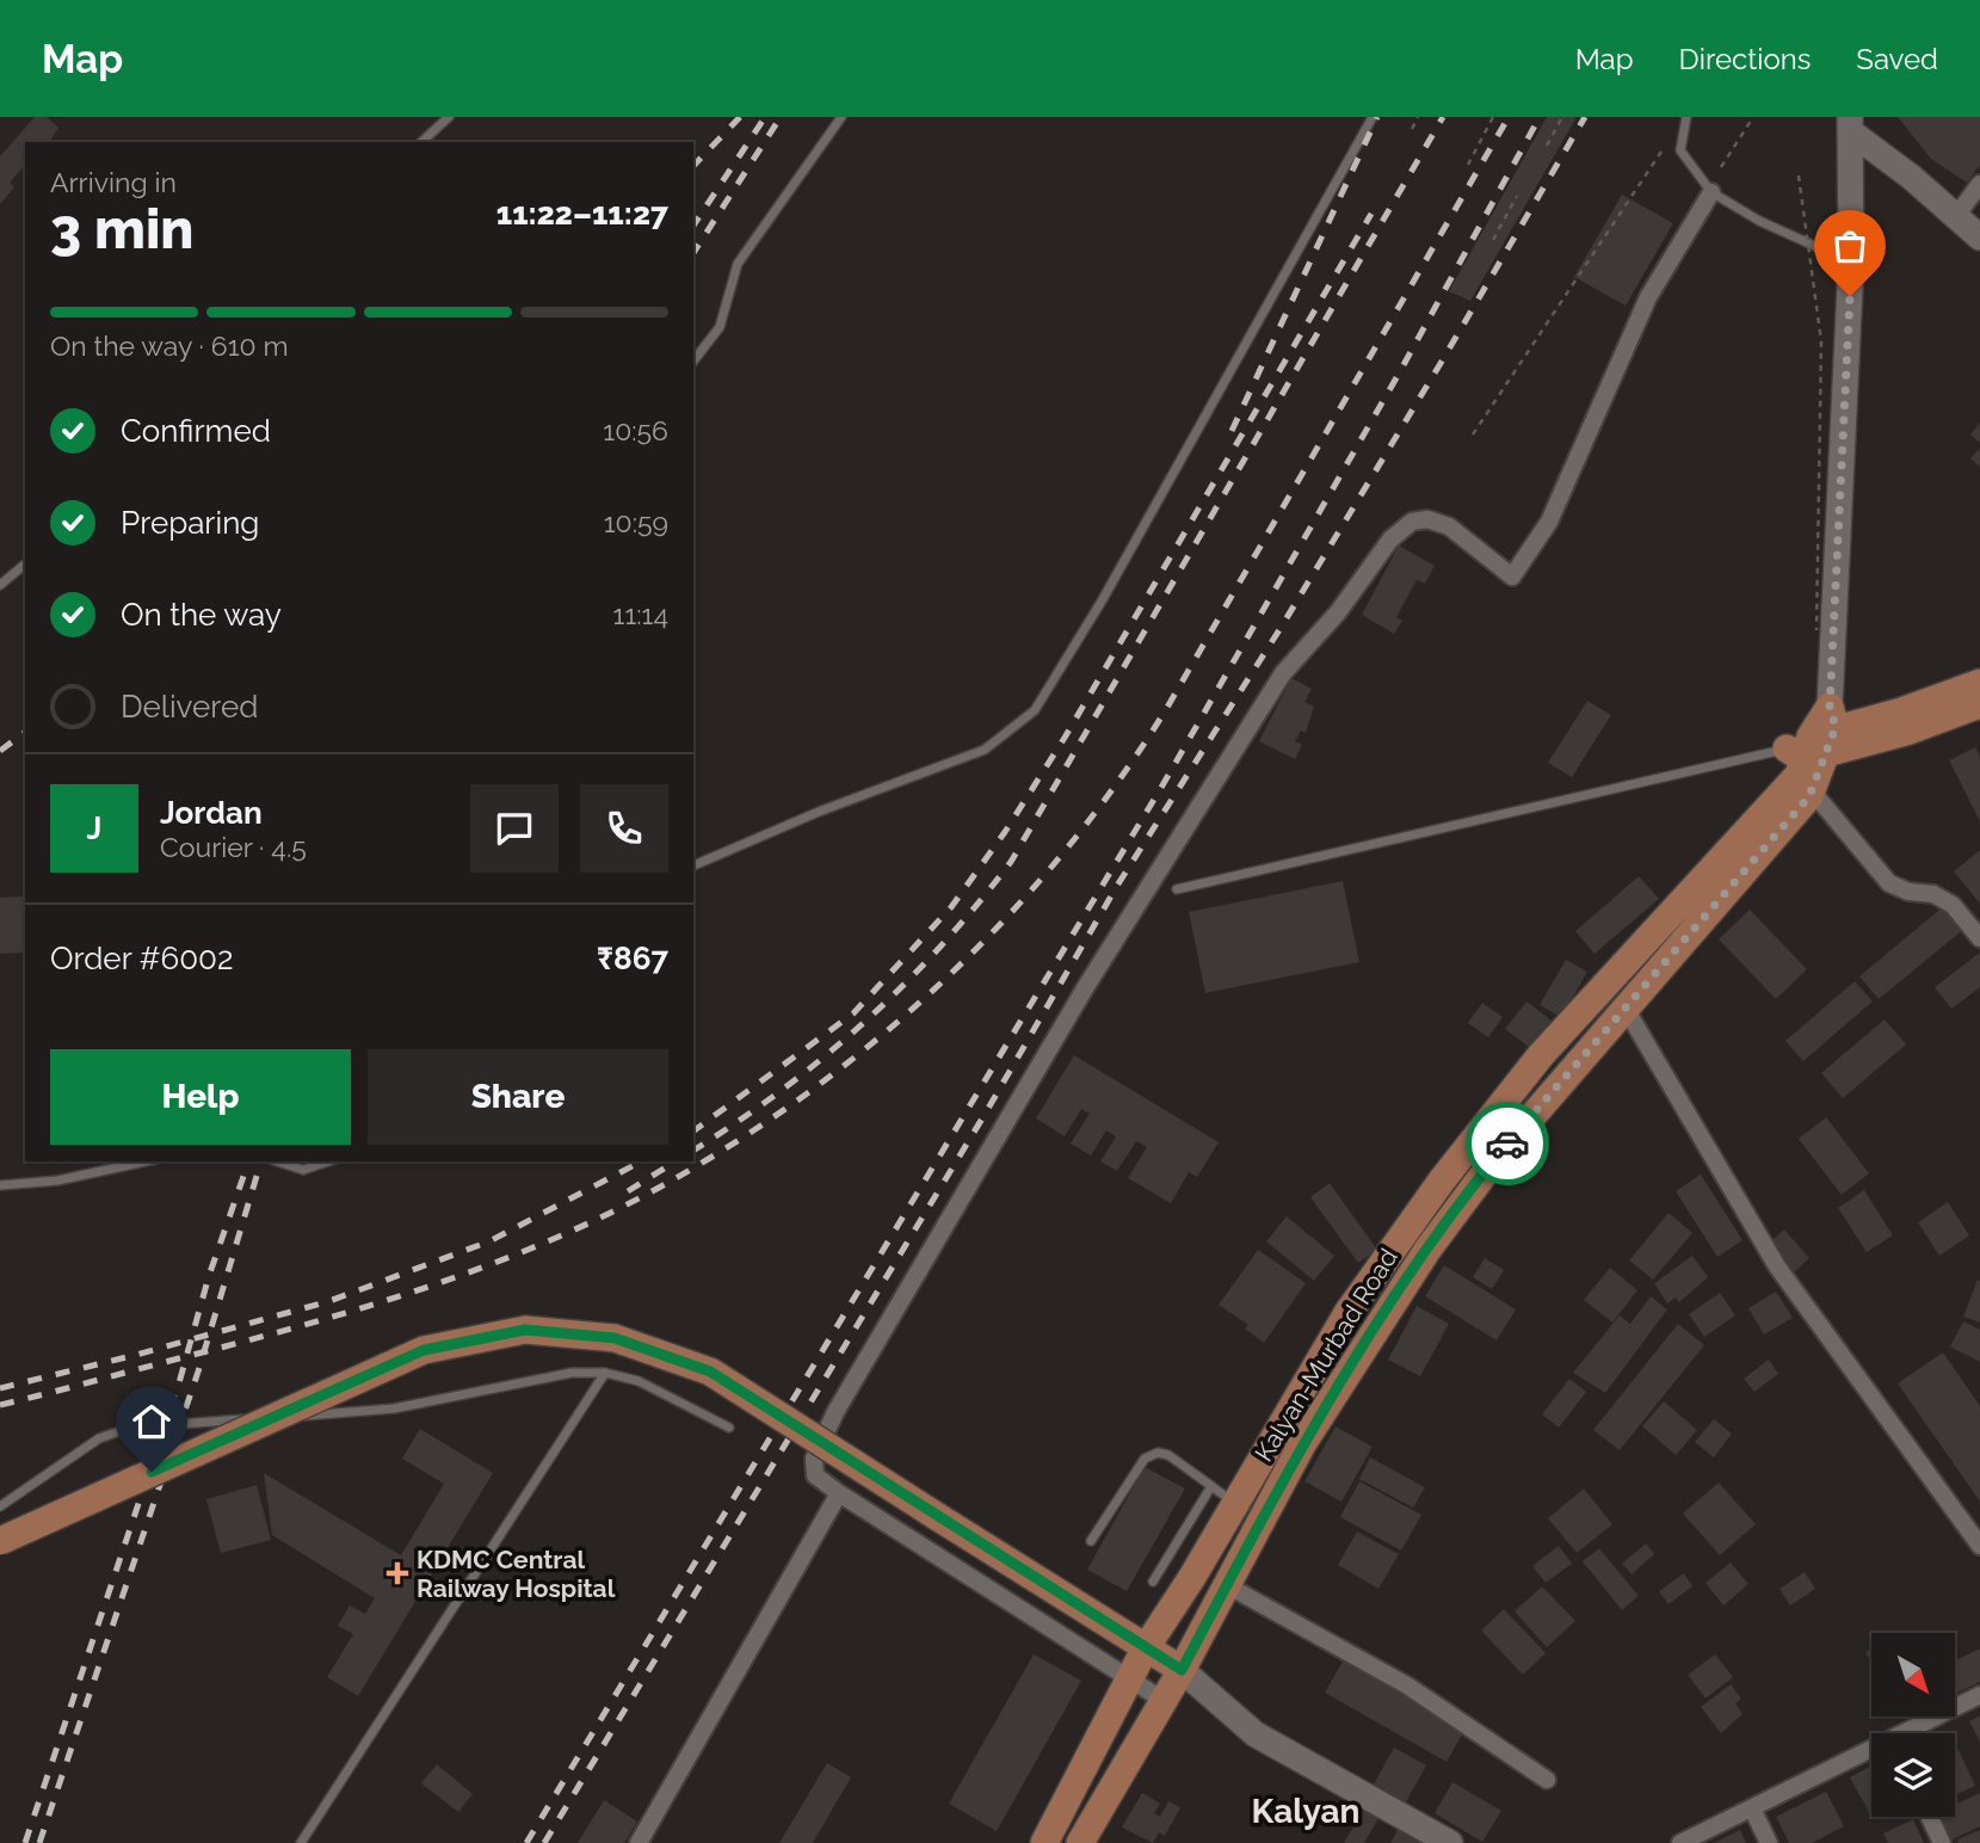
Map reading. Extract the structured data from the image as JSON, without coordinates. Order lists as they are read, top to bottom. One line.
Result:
{"streets":{"main road":["Kalyan-Murbad Road"]},"districts":["Kalyan"],"places":{"health":["KDMC Central Railway Hospital"]},"north":"bottom right","page":{"header":"Map","nav":["Map","Directions","Saved"],"heading":["3 min","Arriving in","11:22–11:27"],"panel":["Jordan","Courier · 4.5","Order #6002","₹867"],"bar":"On the way · 610 m","list":[["Confirmed","10:56"],["Preparing","10:59"],["On the way","11:14"],"Delivered"],"round":"J","buttons":["Help","Share"]}}
